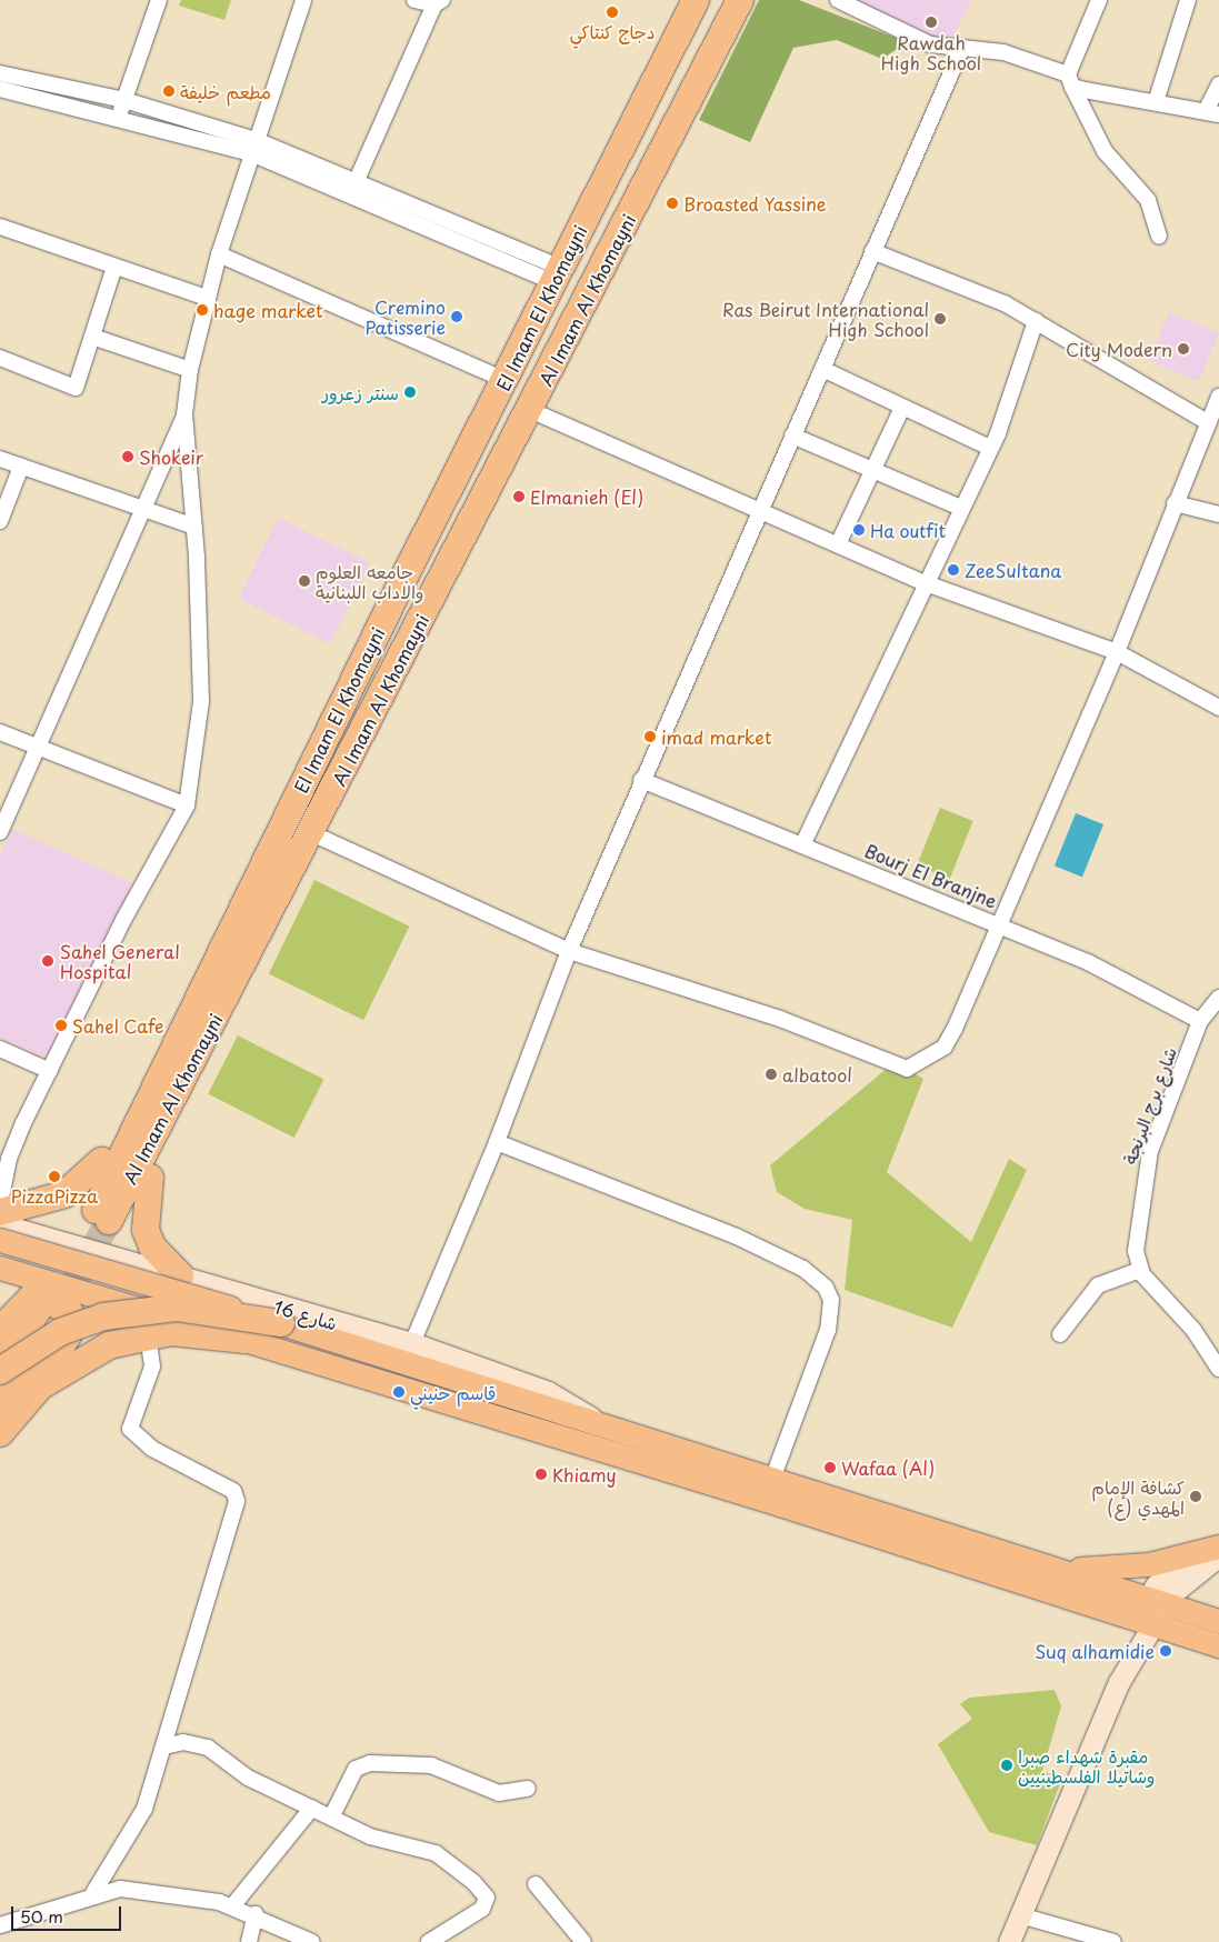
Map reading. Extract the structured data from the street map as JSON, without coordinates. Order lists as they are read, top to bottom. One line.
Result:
{"streets":{"highway":["Al Imam Al Khomayni","El Imam El Khomayni"],"main road":["شارع 16"],"street":["Bourj El Branjne","شارع برج البرنجة"]},"crossings":[["Al Imam Al Khomayni","El Imam El Khomayni"],["Bourj El Branjne","شارع برج البرنجة"]],"places":["دجاج كنتاكي","Rawdah High School","مطعم خليفة","Broasted Yassine","hage market","Cremino Patisserie","Ras Beirut International High School","City Modern","سنتر زعرور","Shokeir","Elmanieh (El)","Ha outfit","ZeeSultana","جامعه العلوم والاداب اللبنانية","imad market","Sahel General Hospital","Sahel Cafe","albatool","PizzaPizza","قاسم حنيني","Wafaa (Al)","Khiamy","كشافة الإمام المهدي (ع)","Suq alhamidie","مقبرة شهداء صبرا وشاتيلا الفلسطينيين"],"scale_bar":"50 m"}
